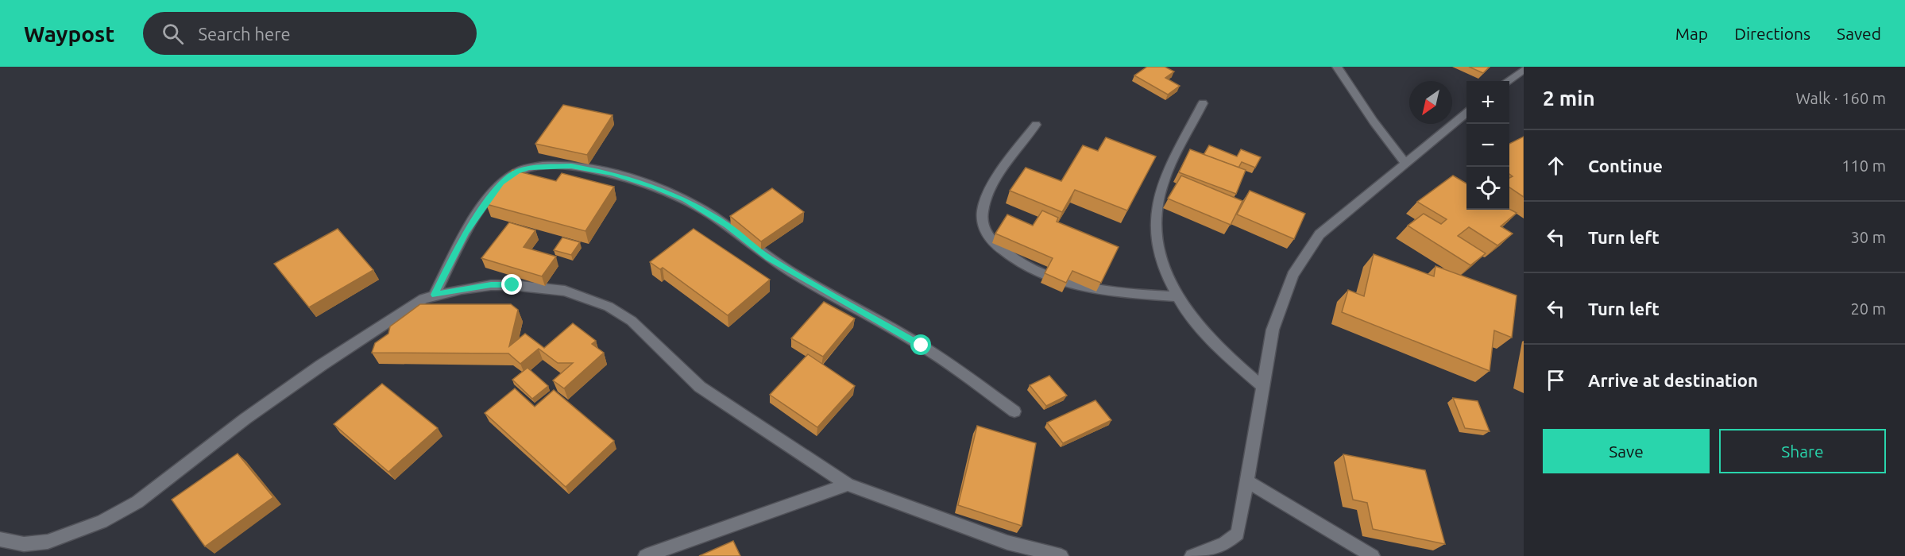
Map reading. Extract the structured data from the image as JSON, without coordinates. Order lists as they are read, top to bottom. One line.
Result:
{"north":"bottom left","page":{"header":"Waypost","search":"Search here","nav":["Map","Directions","Saved"],"heading":["2 min","Walk · 160 m"],"map_buttons":["+","−"],"list":[["Continue","110 m"],["Turn left","30 m"],["Turn left","20 m"],"Arrive at destination"],"buttons":["Save","Share"]}}
